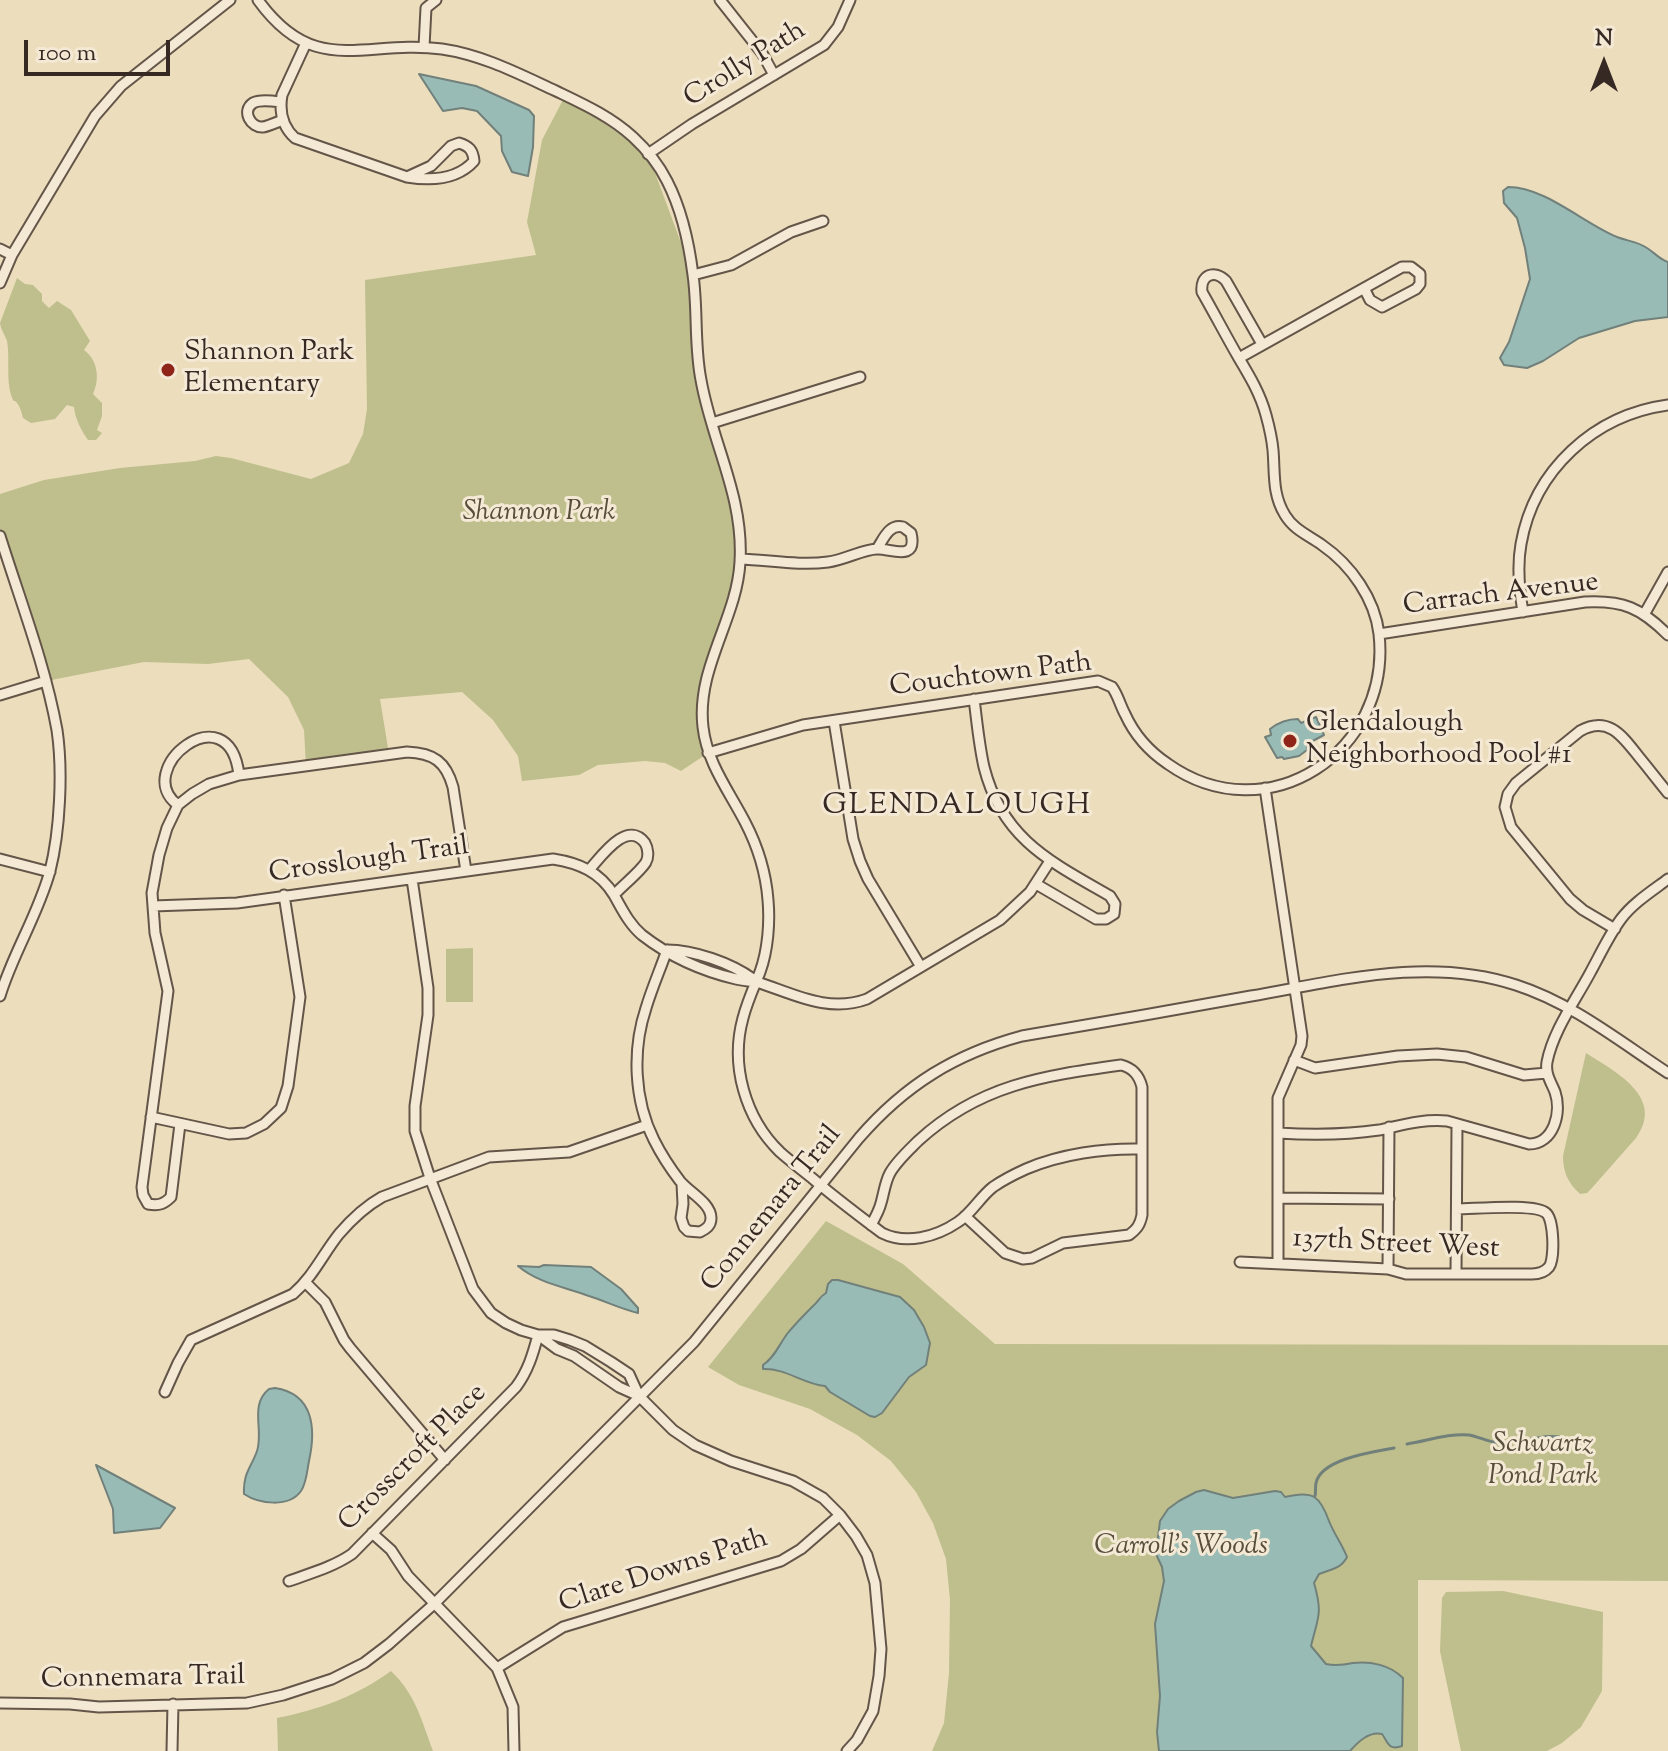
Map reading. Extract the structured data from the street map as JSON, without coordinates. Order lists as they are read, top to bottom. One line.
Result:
{"streets":{"street":["Crolly Path","Carrach Avenue","Couchtown Path","Crosslough Trail","Connemara Trail","137th Street West","Crosscroft Place","Clare Downs Path"]},"crossings":[["Carrach Avenue","Couchtown Path"]],"districts":["GLENDALOUGH"],"parks":["Shannon Park","Schwartz Pond Park","Carroll's Woods"],"places":["Shannon Park Elementary","Glendalough Neighborhood Pool #1"],"scale_bar":"100 m","north":"top"}
